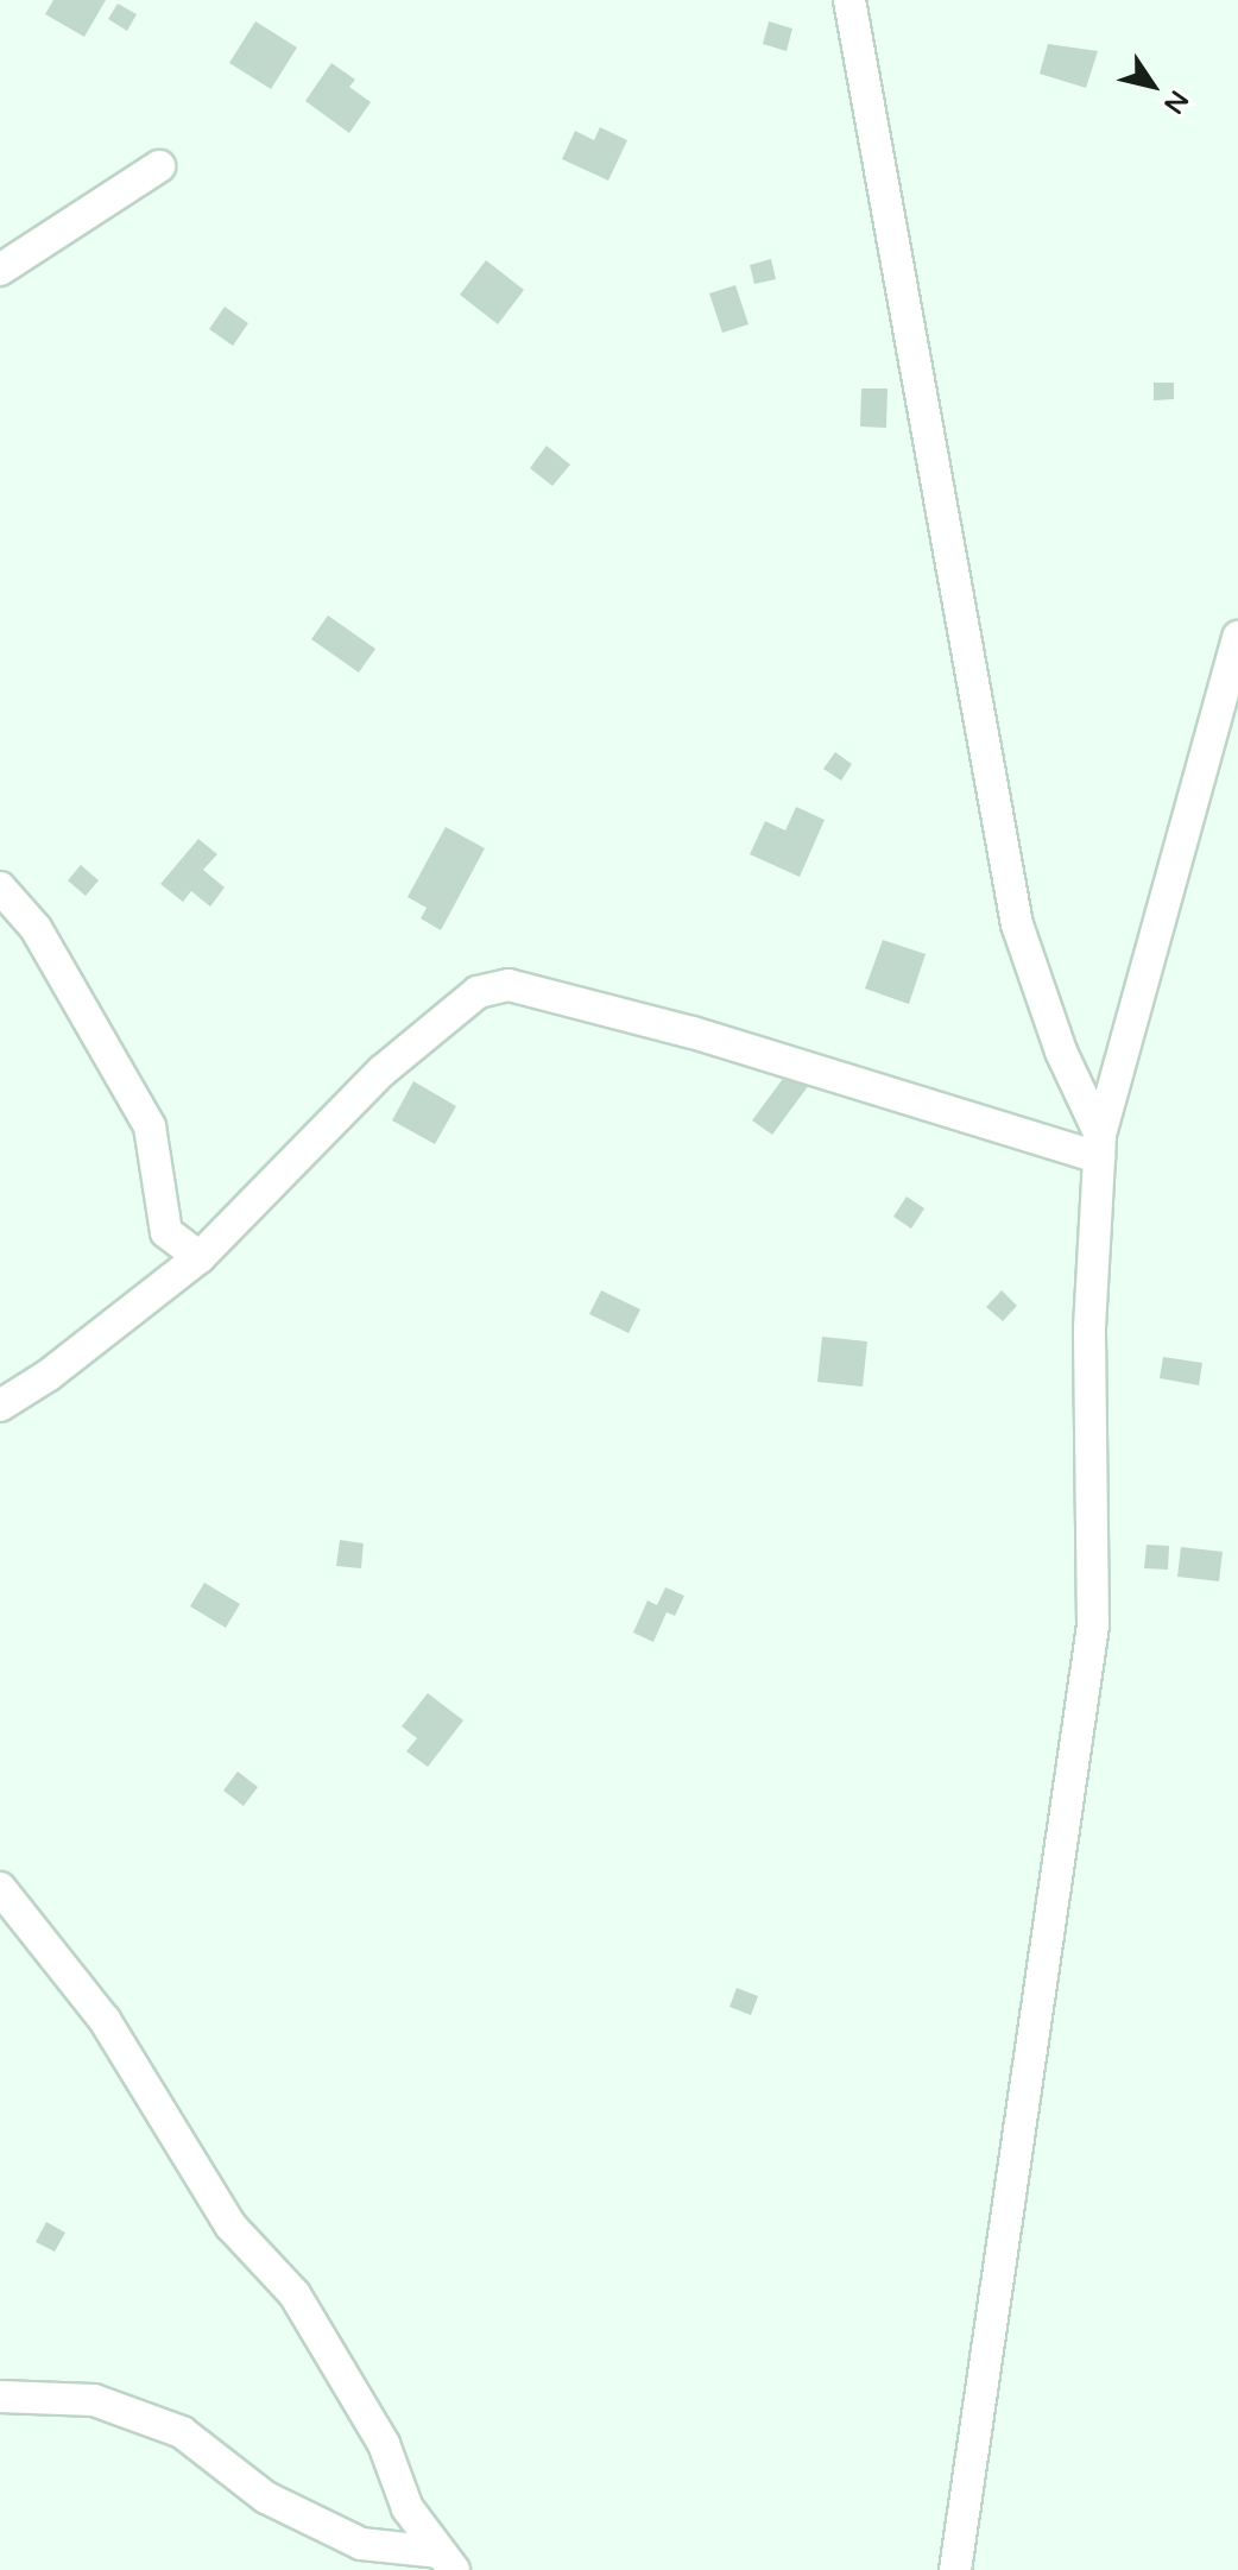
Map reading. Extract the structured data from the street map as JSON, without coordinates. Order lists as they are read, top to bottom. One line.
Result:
{"north":"bottom right"}
